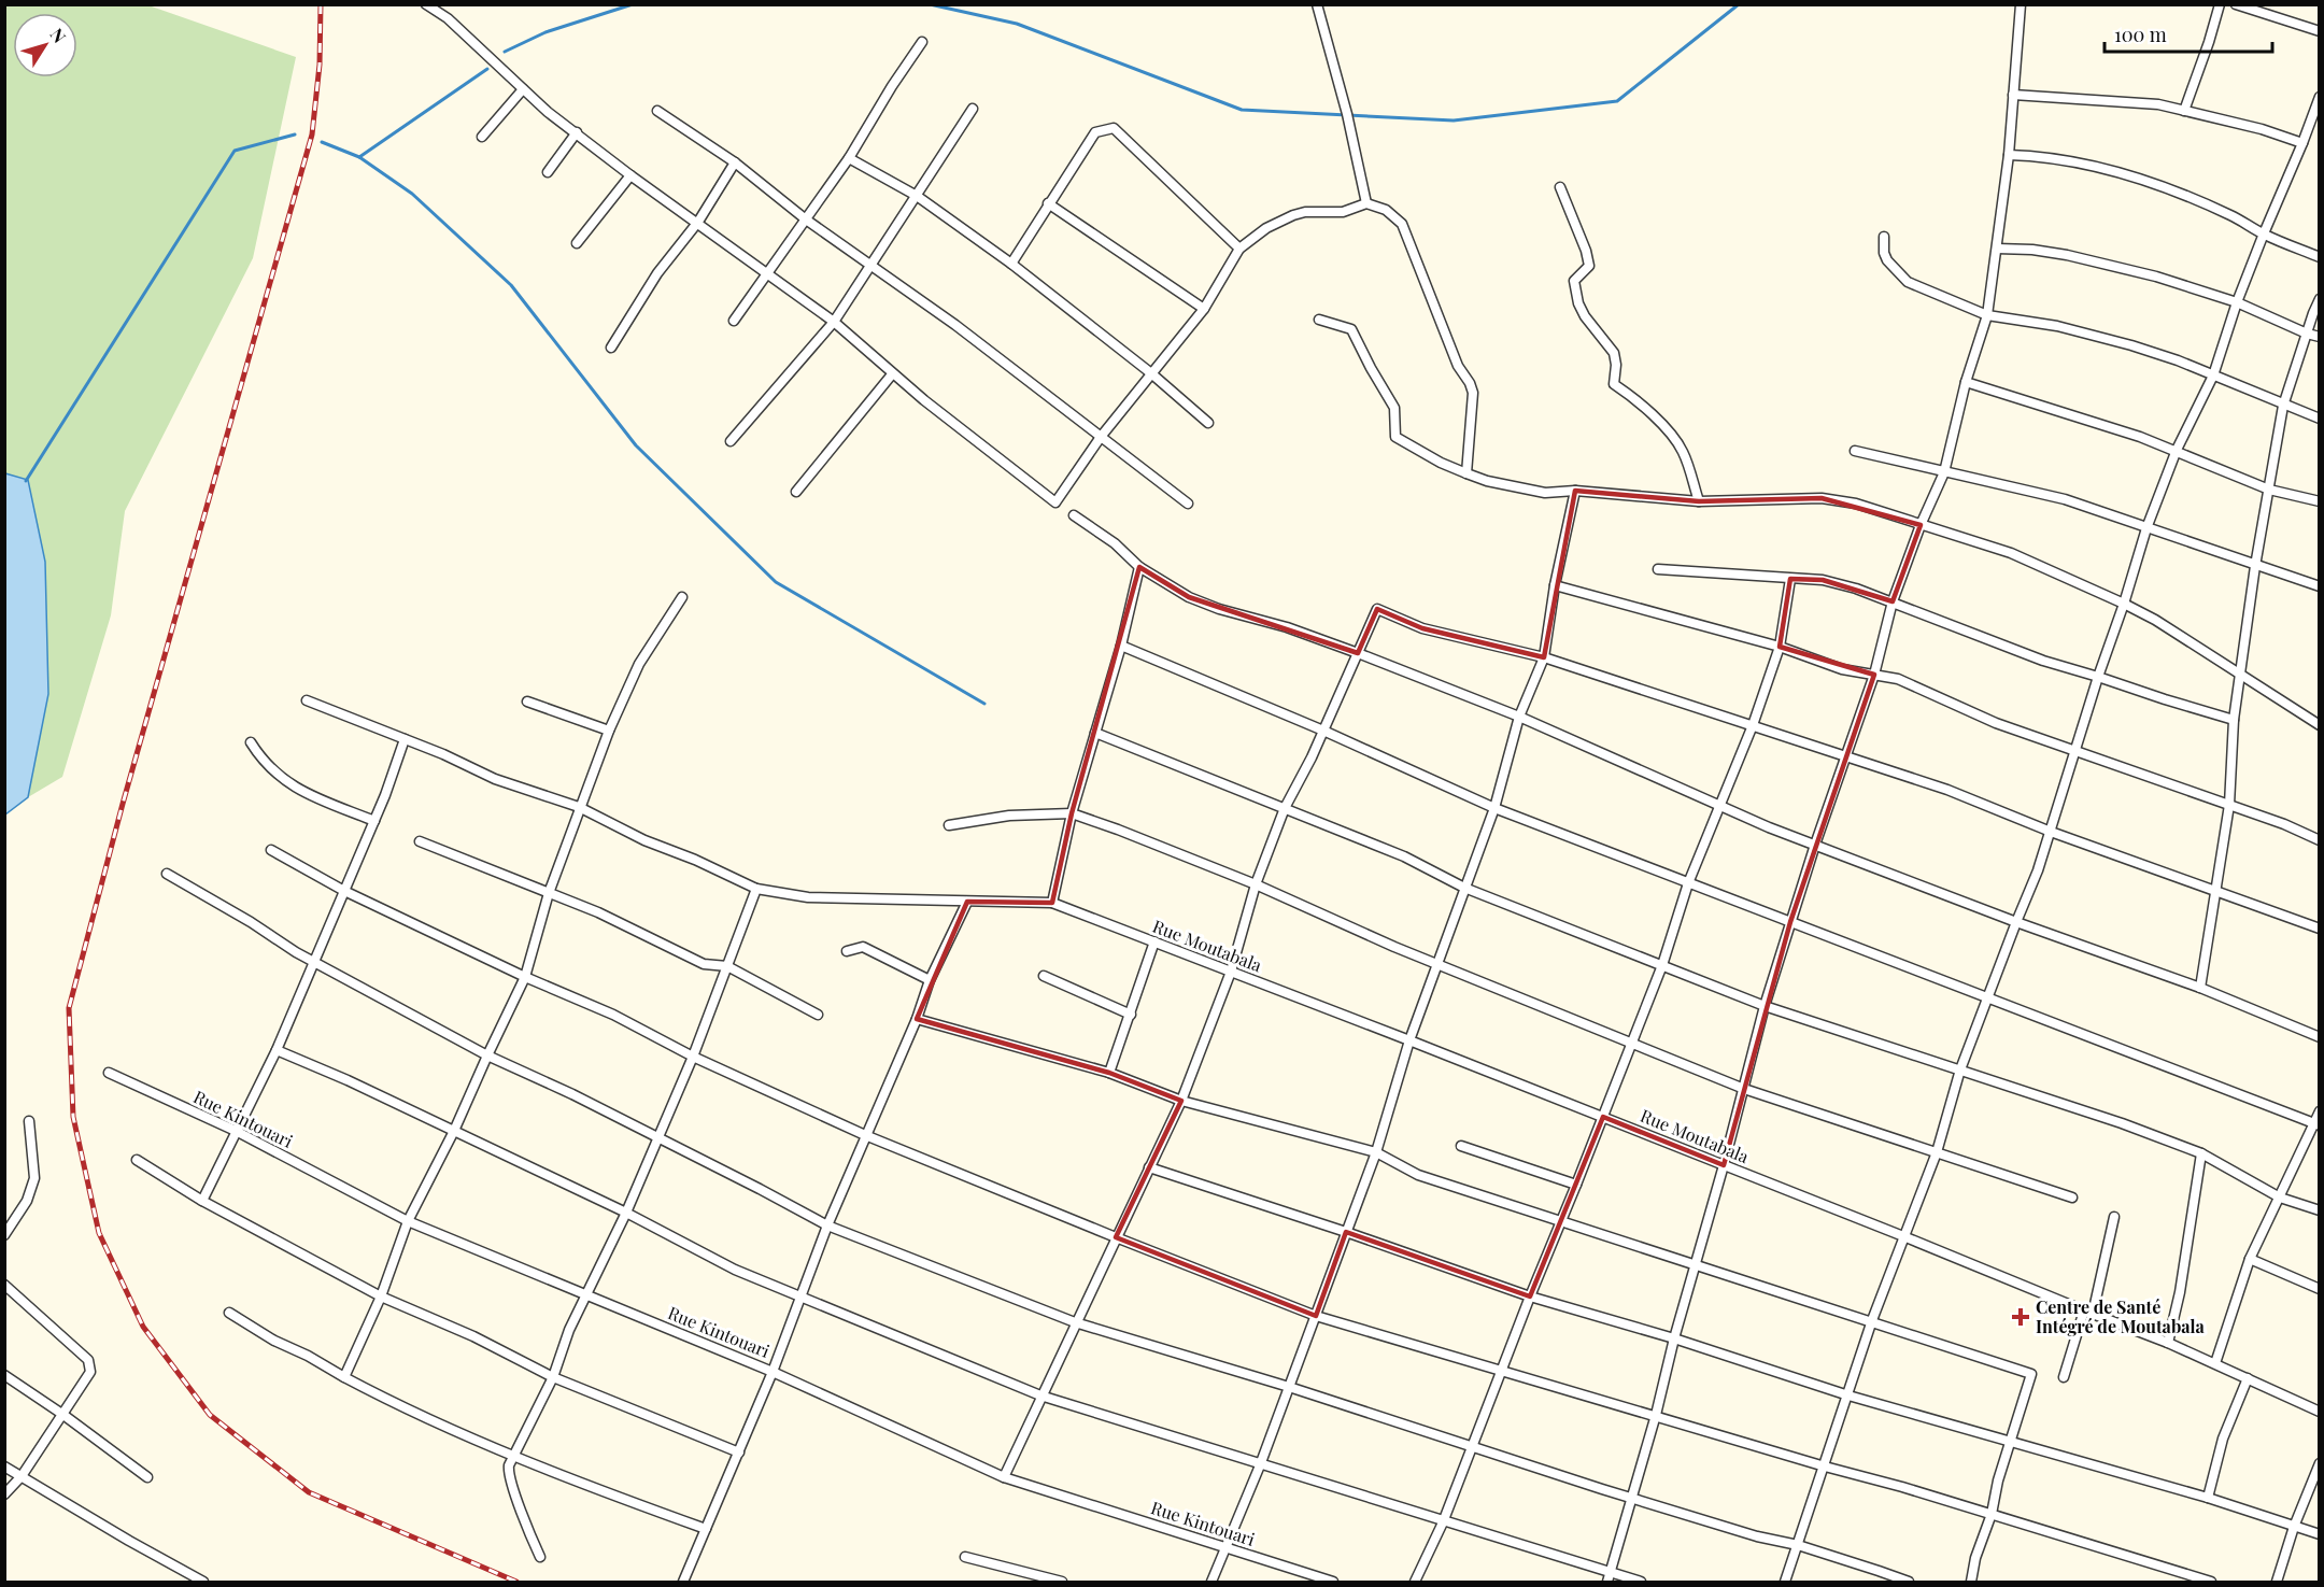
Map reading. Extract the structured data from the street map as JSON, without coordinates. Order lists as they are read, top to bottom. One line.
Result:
{"streets":{"street":["Rue Moutabala","Rue Kintouari"]},"places":{"health":["Centre de Santé Intégré de Moutabala"]},"scale_bar":"100 m","north":"top right"}
